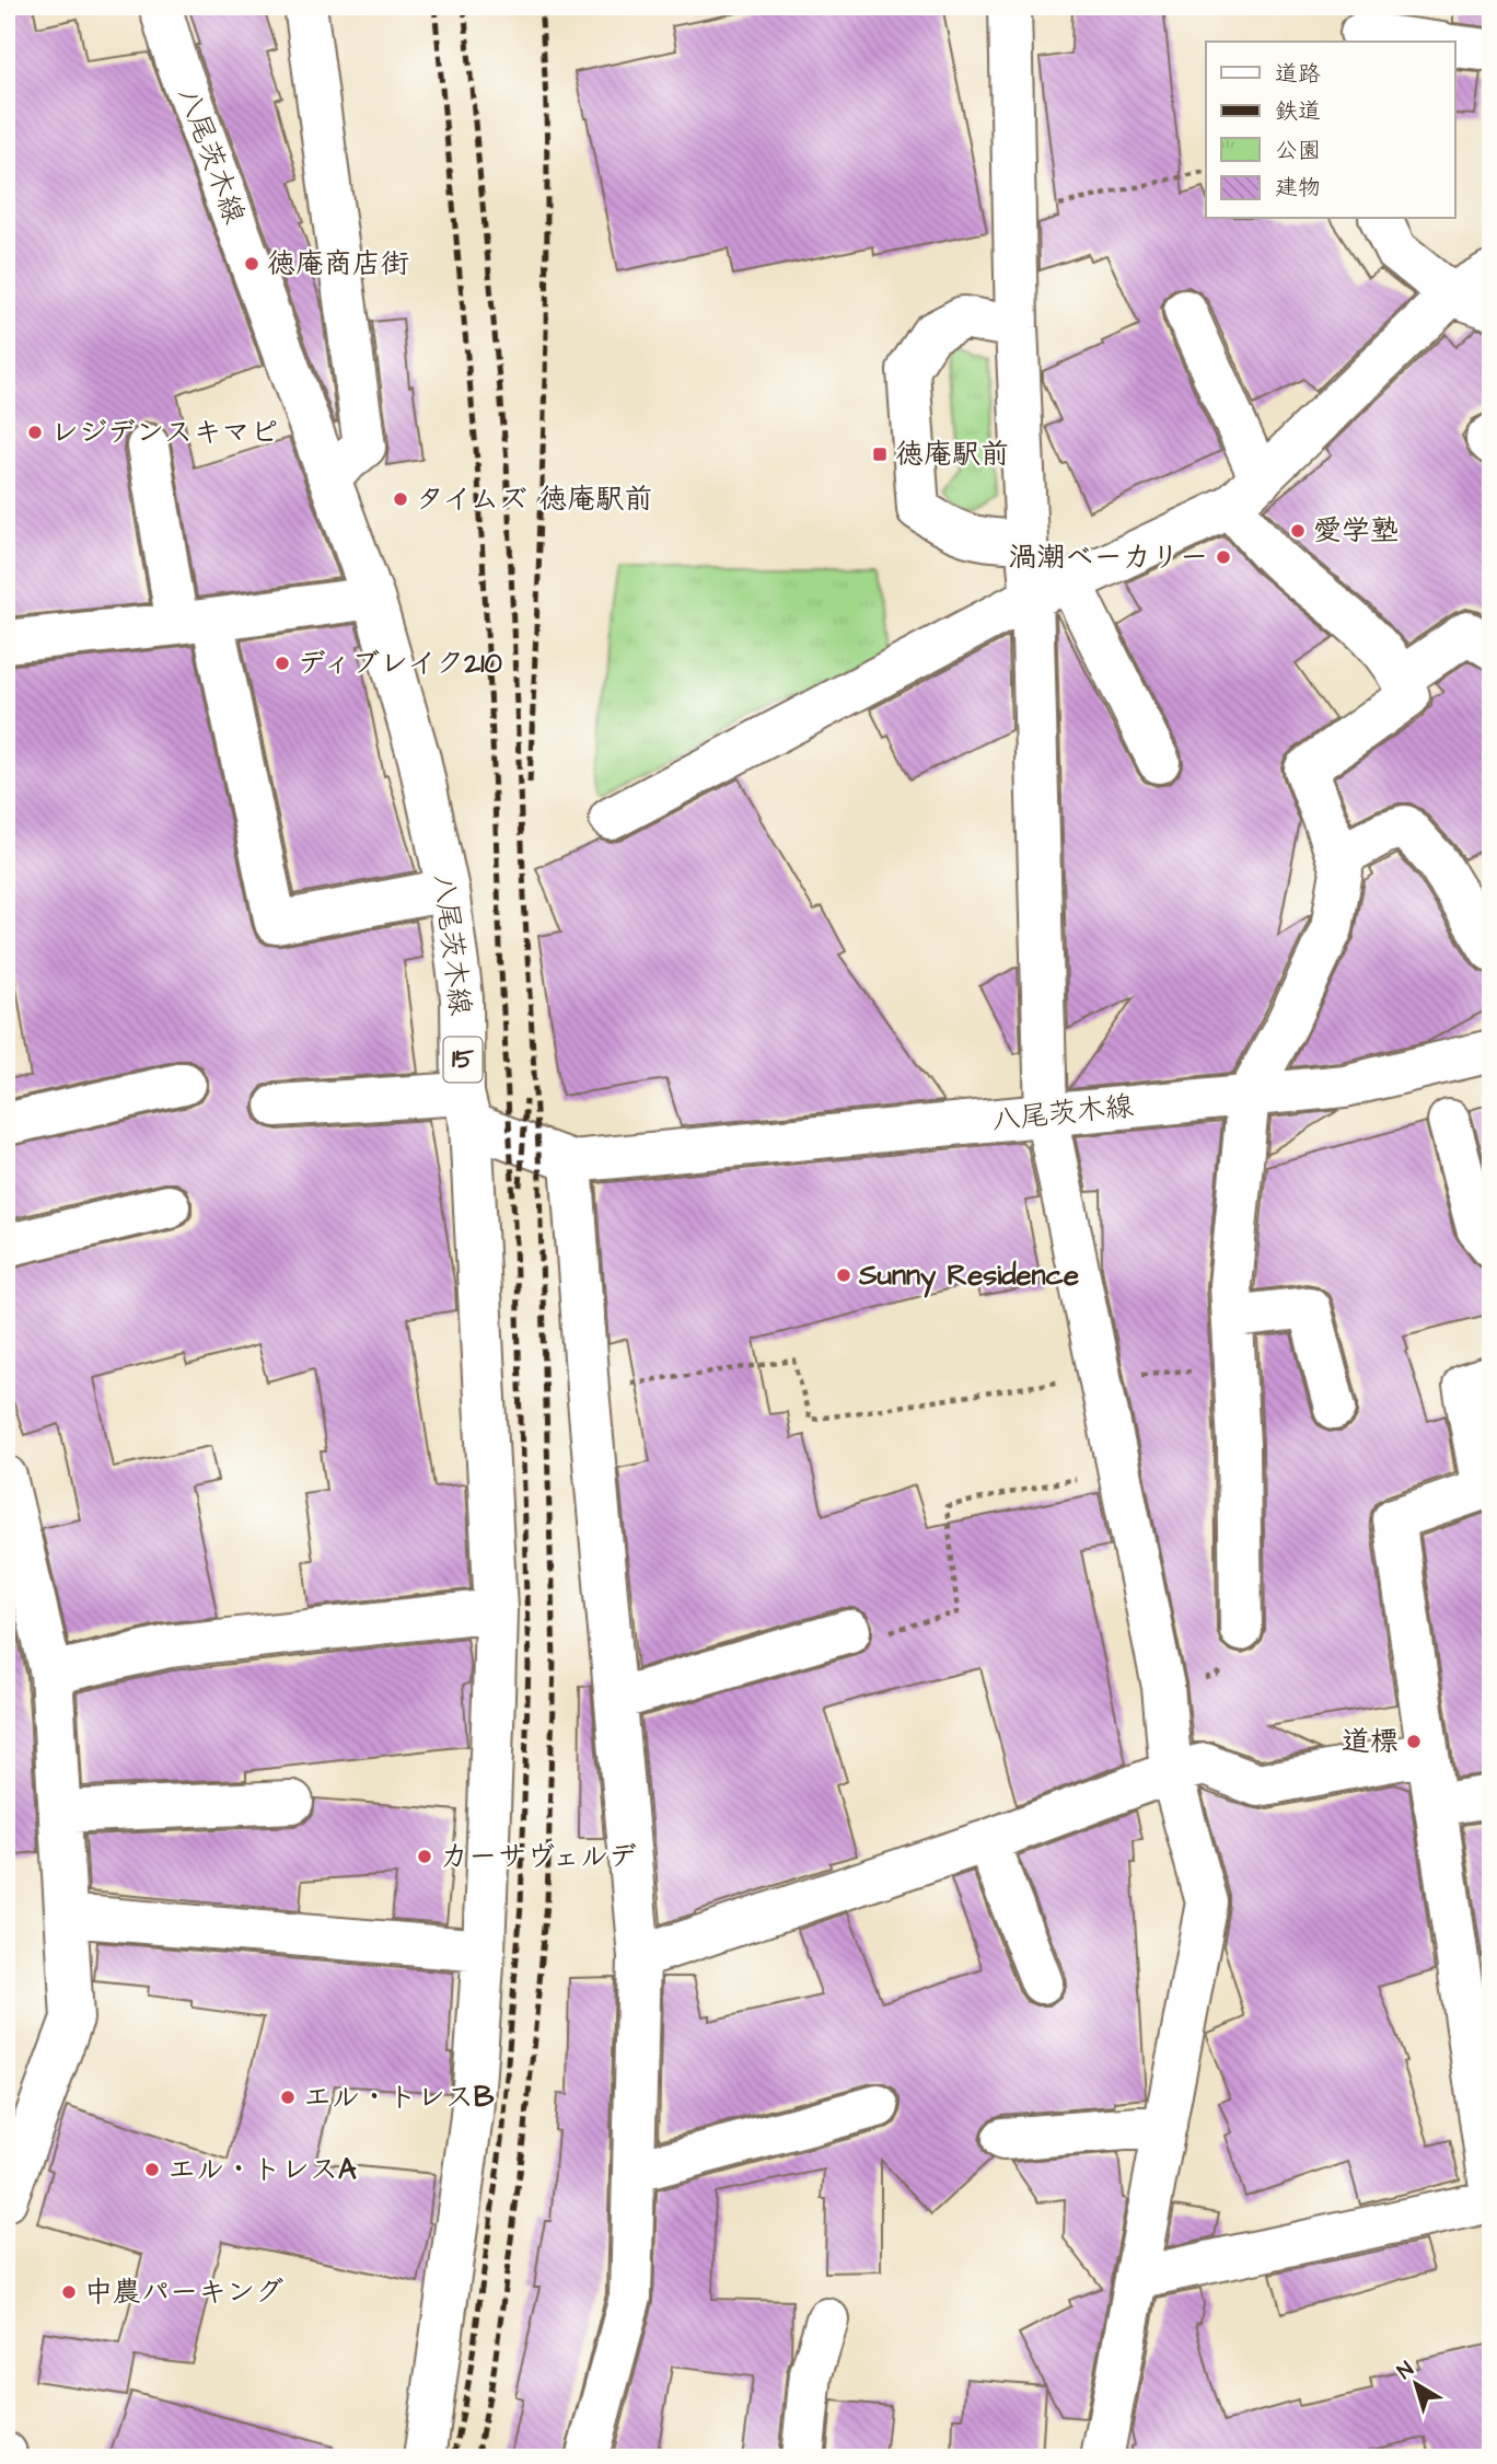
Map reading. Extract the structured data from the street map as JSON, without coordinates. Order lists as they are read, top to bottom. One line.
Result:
{"streets":{"street":["八尾茨木線","15"]},"places":{"other":["徳庵商店街","レジデンスキマピ","タイムズ 徳庵駅前","愛学塾","渦潮ベーカリー","ディブレイク210","Sunny Residence","道標","カーサヴェルデ","エル・トレスB","エル・トレスA","中農パーキング"],"transit":["徳庵駅前"]},"legend":["道路","鉄道","公園","建物"],"north":"top left"}
